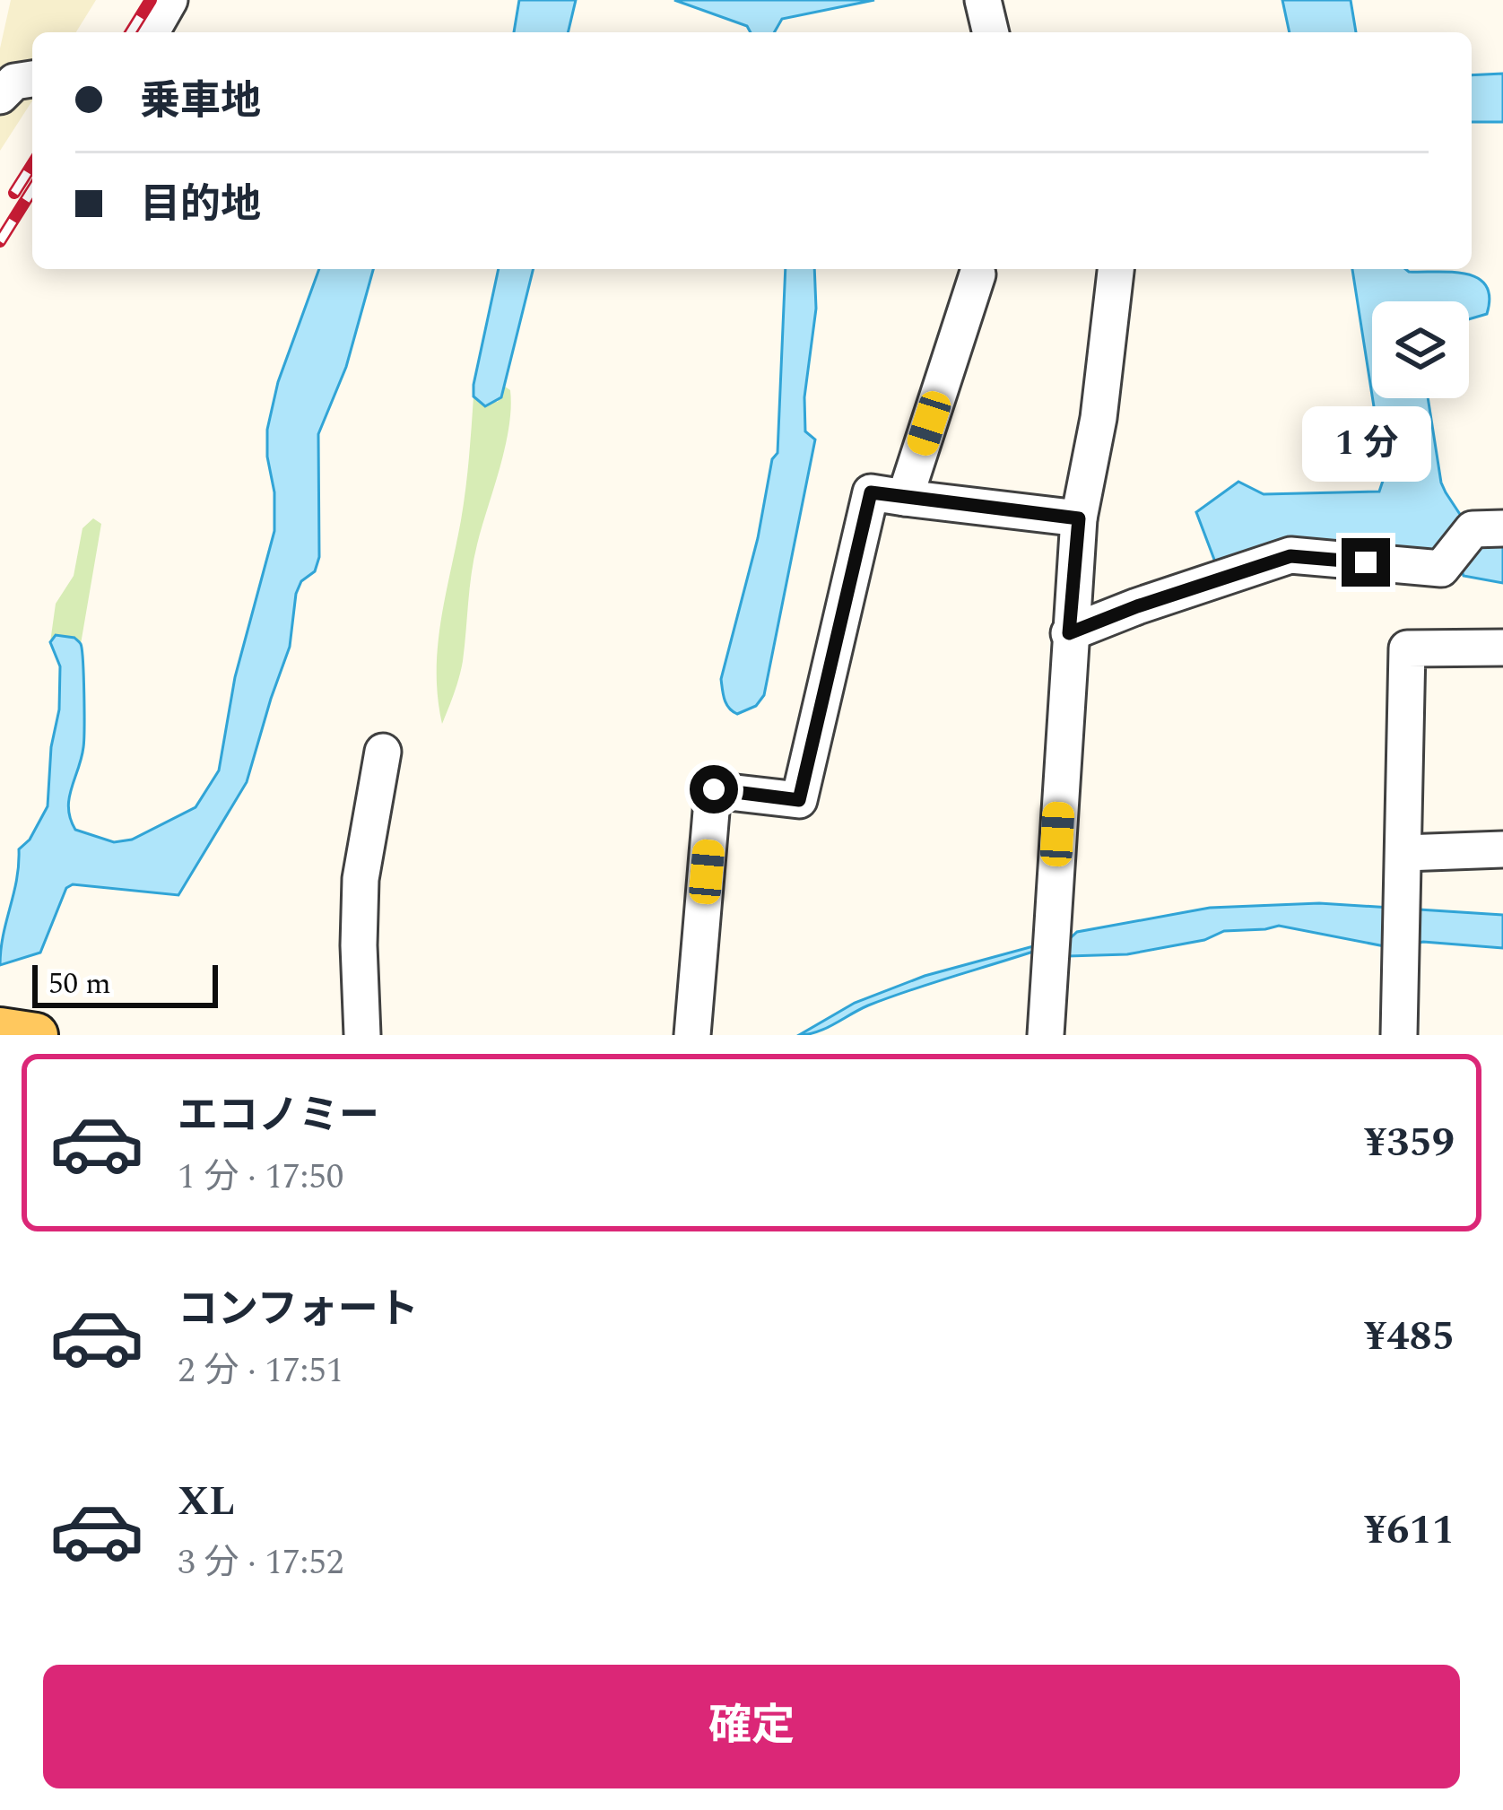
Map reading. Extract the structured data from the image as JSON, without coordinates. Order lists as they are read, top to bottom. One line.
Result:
{"scale_bar":"50 m","page":{"banner":["乗車地","目的地"],"bubble":"1 分","scale":"50 m","list":[{"name":"エコノミー","note":"1 分 · 17:50","value":"¥359"},{"name":"コンフォート","note":"2 分 · 17:51","value":"¥485"},{"name":"XL","note":"3 分 · 17:52","value":"¥611"}],"buttons":"確定"}}
